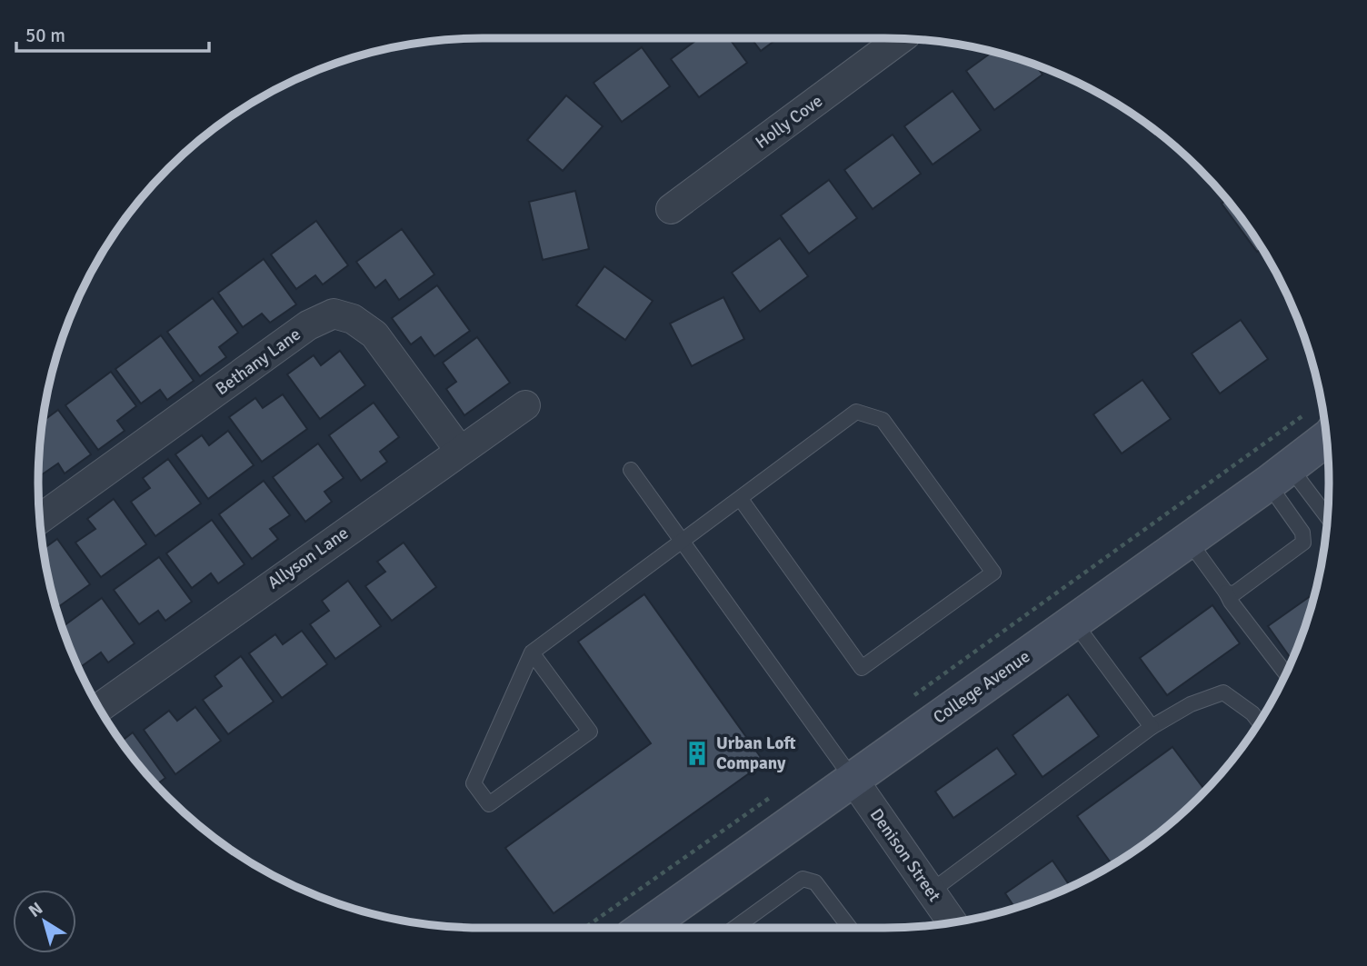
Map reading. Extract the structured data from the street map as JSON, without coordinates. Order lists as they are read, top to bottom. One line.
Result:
{"streets":{"street":["Holly Cove","Bethany Lane","Allyson Lane","College Avenue","Denison Street"]},"crossings":[["Bethany Lane","Allyson Lane"],["College Avenue","Denison Street"]],"places":{"building":["Urban Loft Company"]},"scale_bar":"50 m","north":"top left"}
